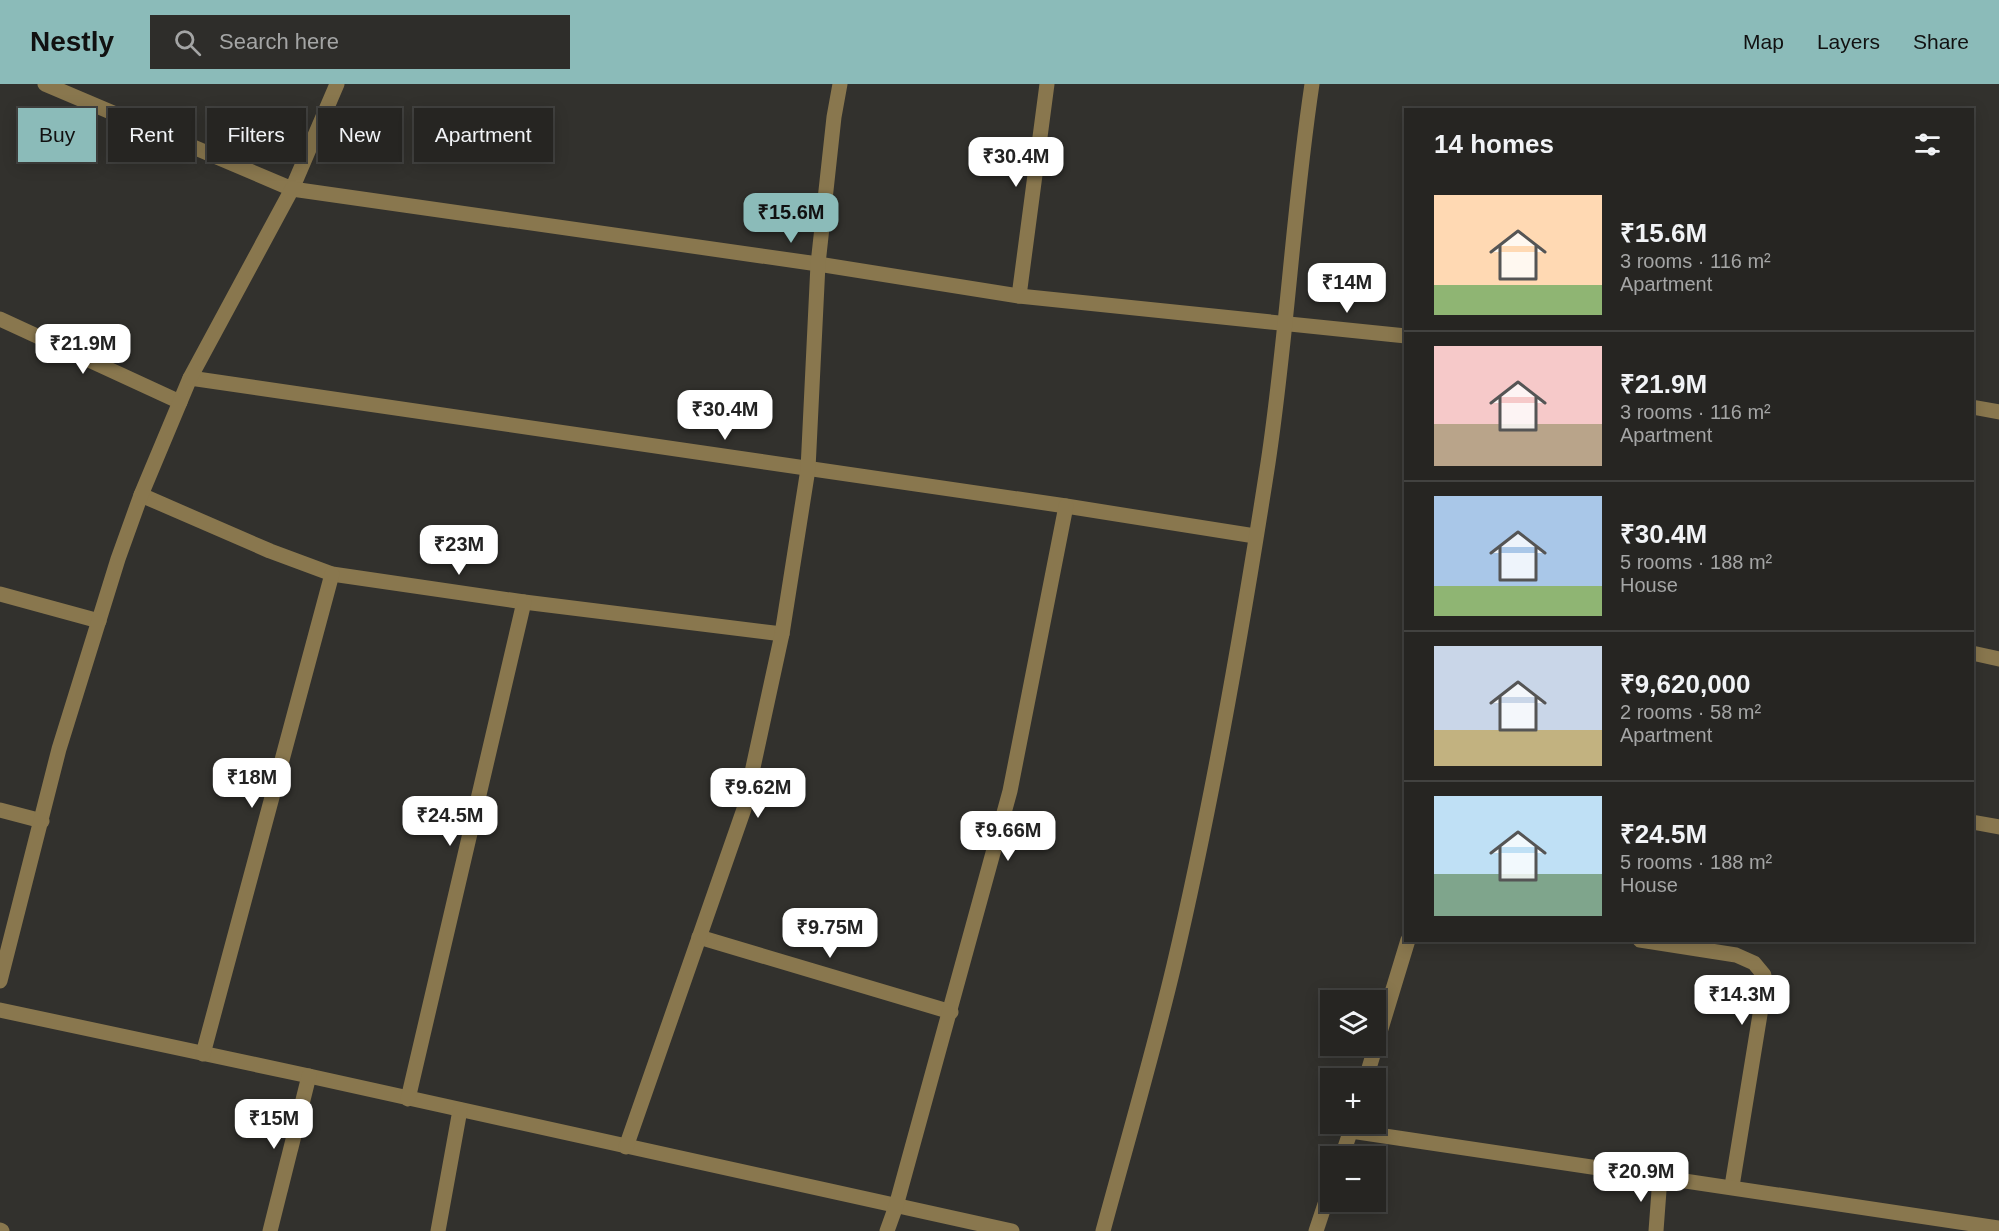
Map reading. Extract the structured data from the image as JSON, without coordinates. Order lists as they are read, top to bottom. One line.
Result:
{"page":{"header":"Nestly","search":"Search here","nav":["Map","Layers","Share"],"chip":["Buy","Rent","Filters","New","Apartment"],"heading":"14 homes","price":["₹30.4M","₹15.6M","₹14M","₹21.9M","₹30.4M","₹23M","₹18M","₹9.62M","₹24.5M","₹9.66M","₹9.75M","₹14.3M","₹15M","₹20.9M"],"list":[{"name":"₹15.6M","note":"3 rooms · 116 m² · Apartment"},{"name":"₹21.9M","note":"3 rooms · 116 m² · Apartment"},{"name":"₹30.4M","note":"5 rooms · 188 m² · House"},{"name":"₹9,620,000","note":"2 rooms · 58 m² · Apartment"},{"name":"₹24.5M","note":"5 rooms · 188 m² · House"}],"map_buttons":["+","−"]}}
